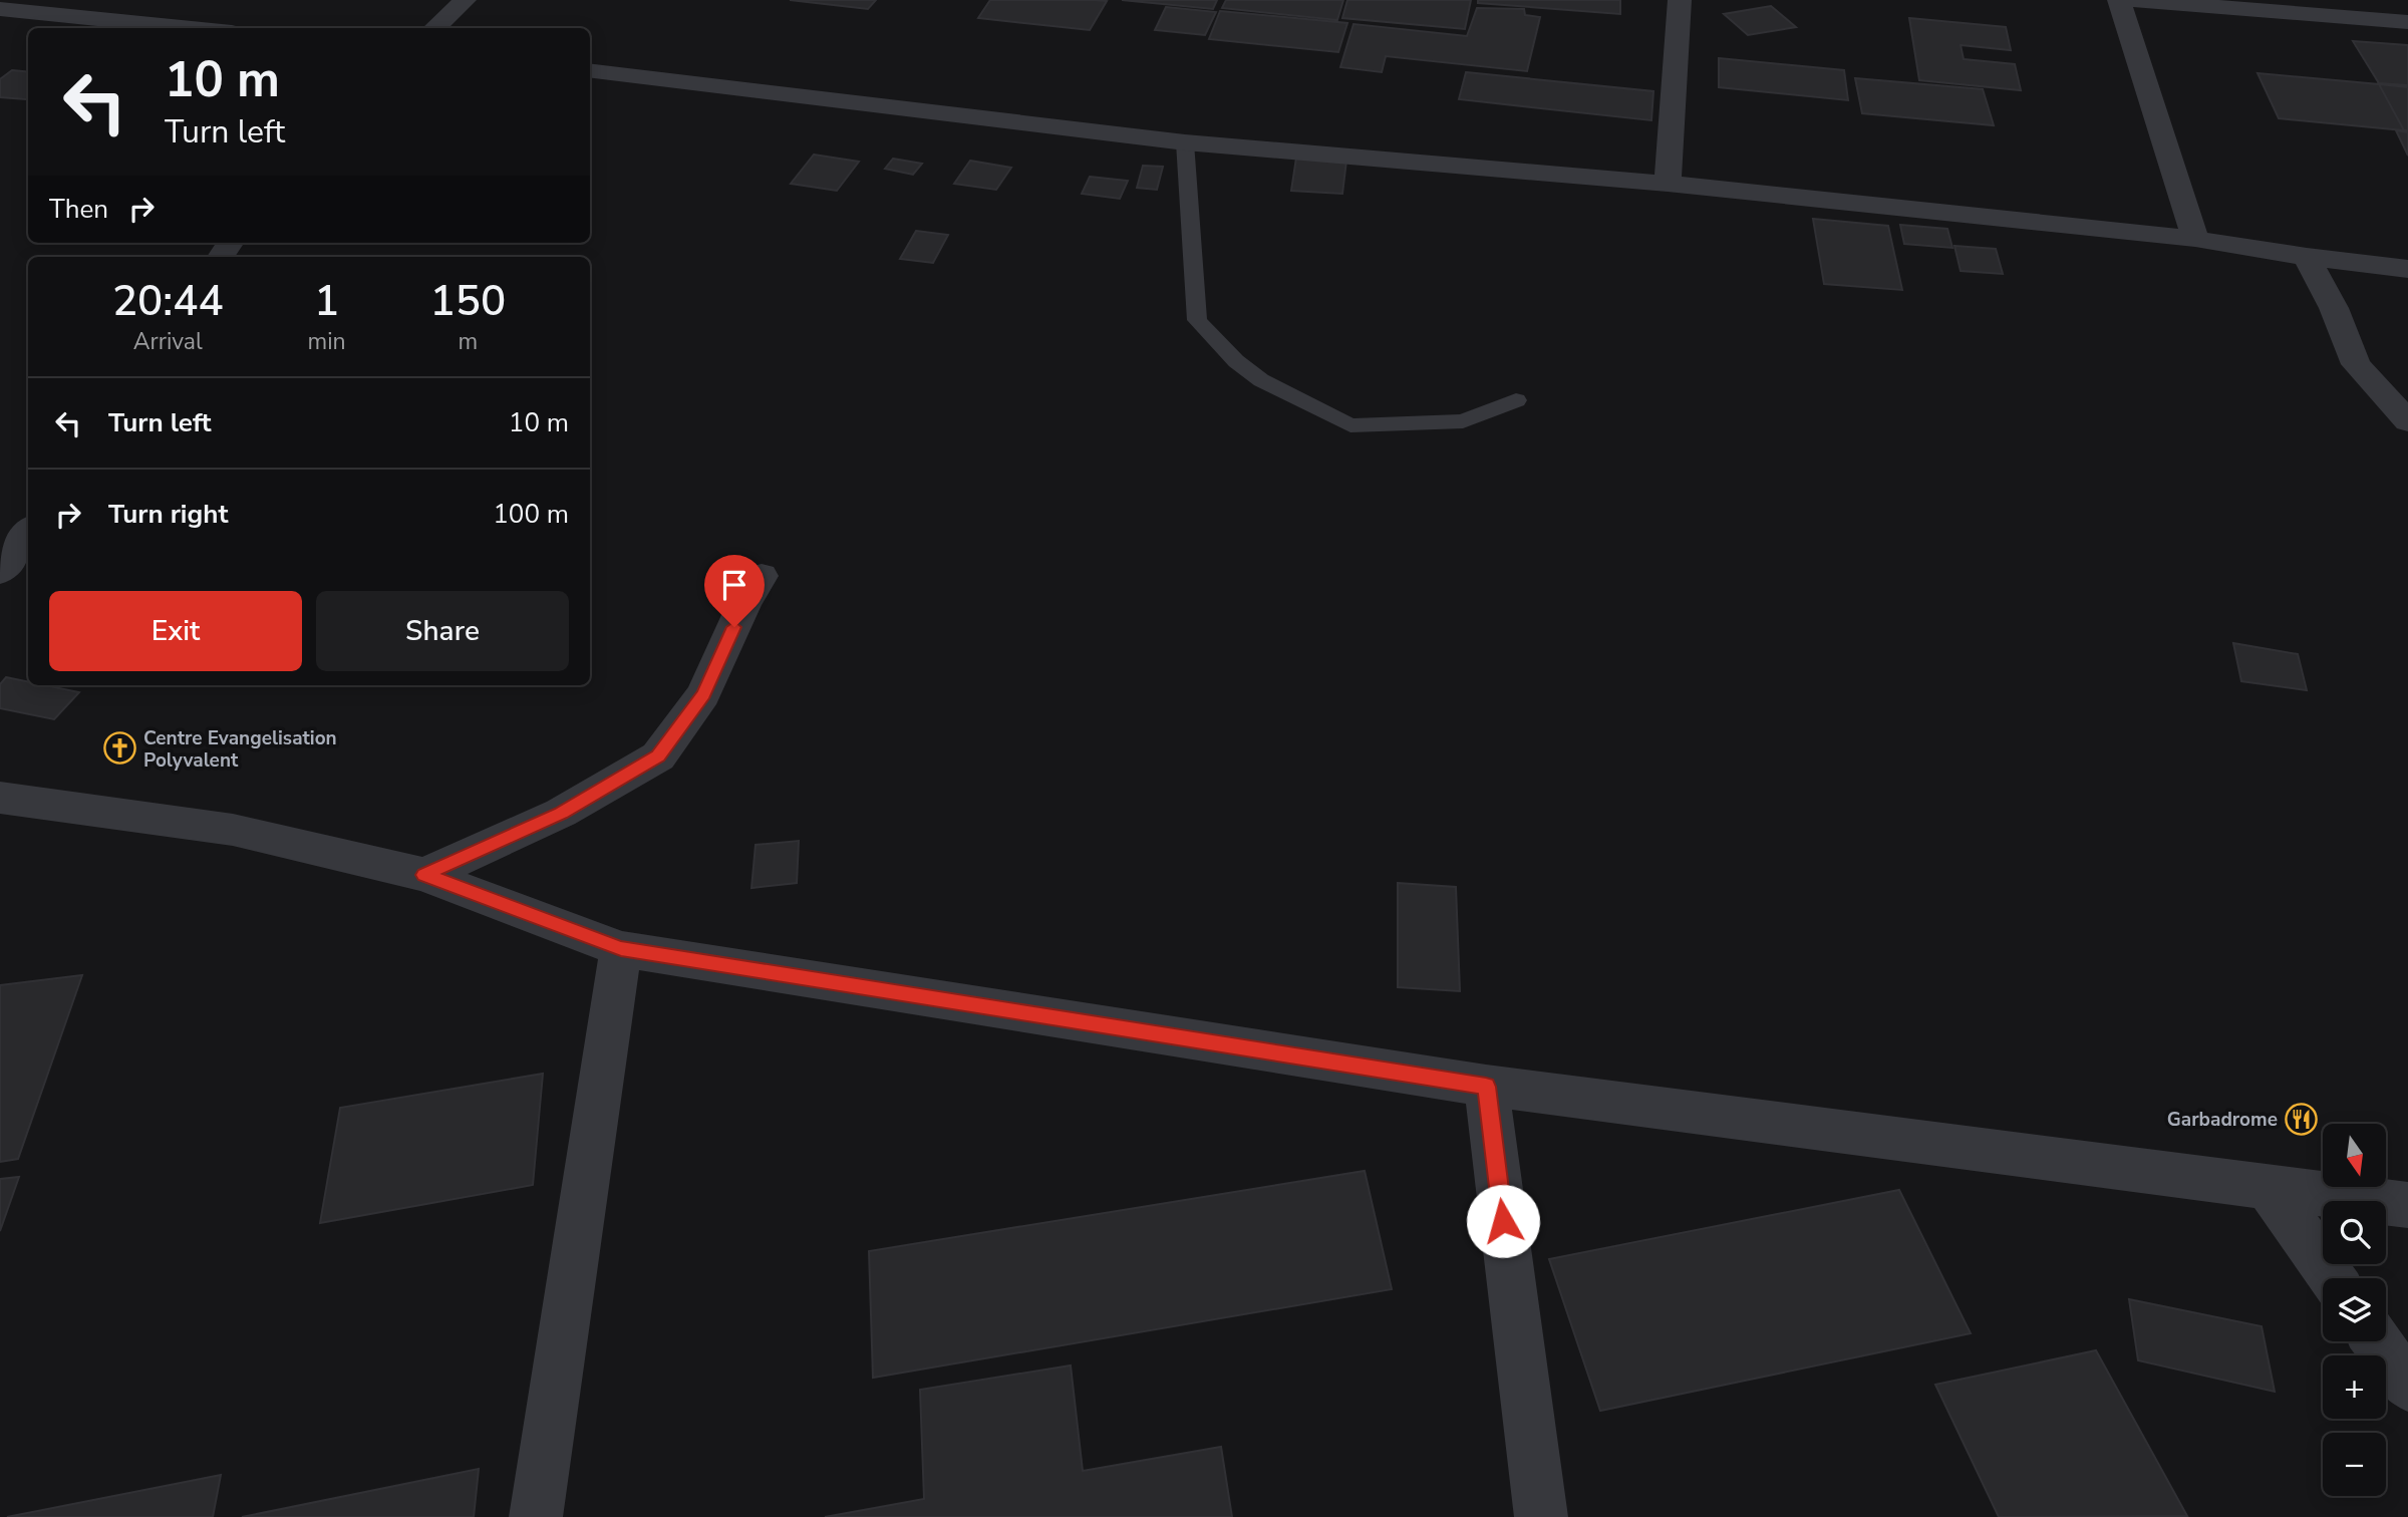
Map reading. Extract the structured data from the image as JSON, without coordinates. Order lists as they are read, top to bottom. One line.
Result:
{"places":{"church":["Centre Evangelisation Polyvalent"],"restaurant":["Garbadrome"]},"north":"bottom","page":{"turn":["10 m","Turn left"],"then":"Then","eta":["20:44","Arrival","1","min","150","m"],"list":[{"name":"Turn left","value":"10 m"},{"name":"Turn right","value":"100 m"}],"buttons":["Exit","Share"],"map_buttons":["+","−"]}}
